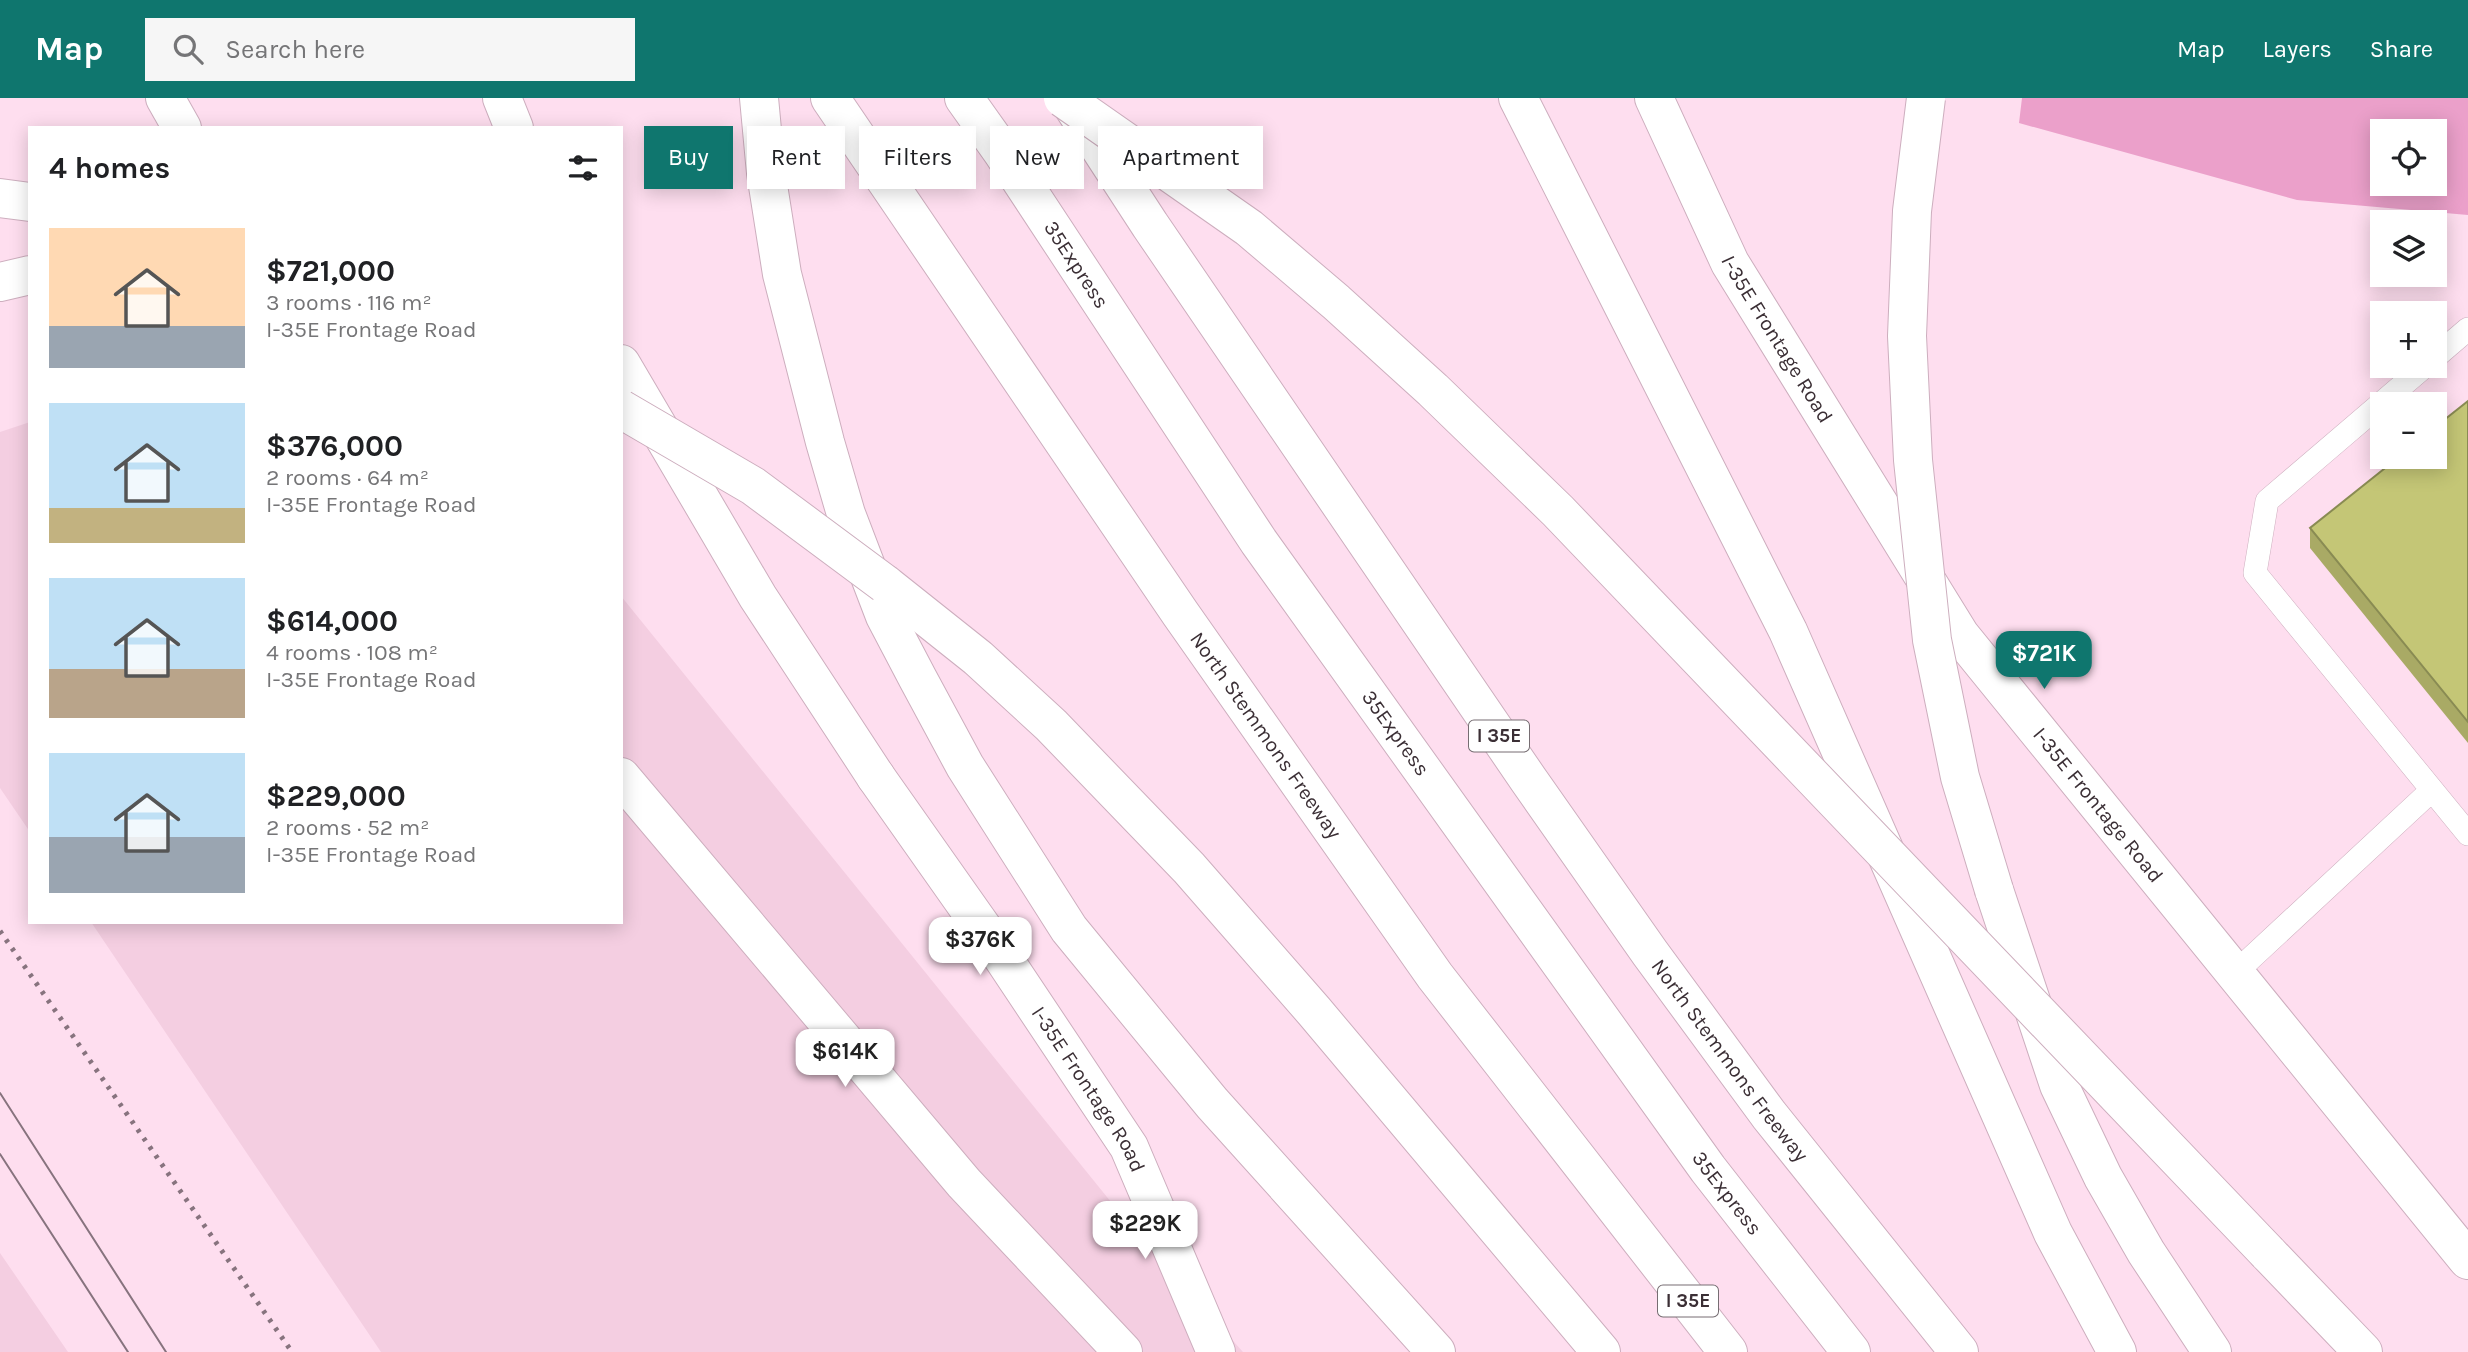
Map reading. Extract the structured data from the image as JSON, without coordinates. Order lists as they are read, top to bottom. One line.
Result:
{"streets":{"main road":["35Express","I-35E Frontage Road","North Stemmons Freeway","I 35E"]},"page":{"header":"Map","search":"Search here","nav":["Map","Layers","Share"],"map_buttons":["+","−"],"chip":["Buy","Rent","Filters","New","Apartment"],"heading":"4 homes","list":[{"name":"$721,000","note":"3 rooms · 116 m² · I-35E Frontage Road"},{"name":"$376,000","note":"2 rooms · 64 m² · I-35E Frontage Road"},{"name":"$614,000","note":"4 rooms · 108 m² · I-35E Frontage Road"},{"name":"$229,000","note":"2 rooms · 52 m² · I-35E Frontage Road"}],"price":["$721K","$376K","$614K","$229K"]}}
